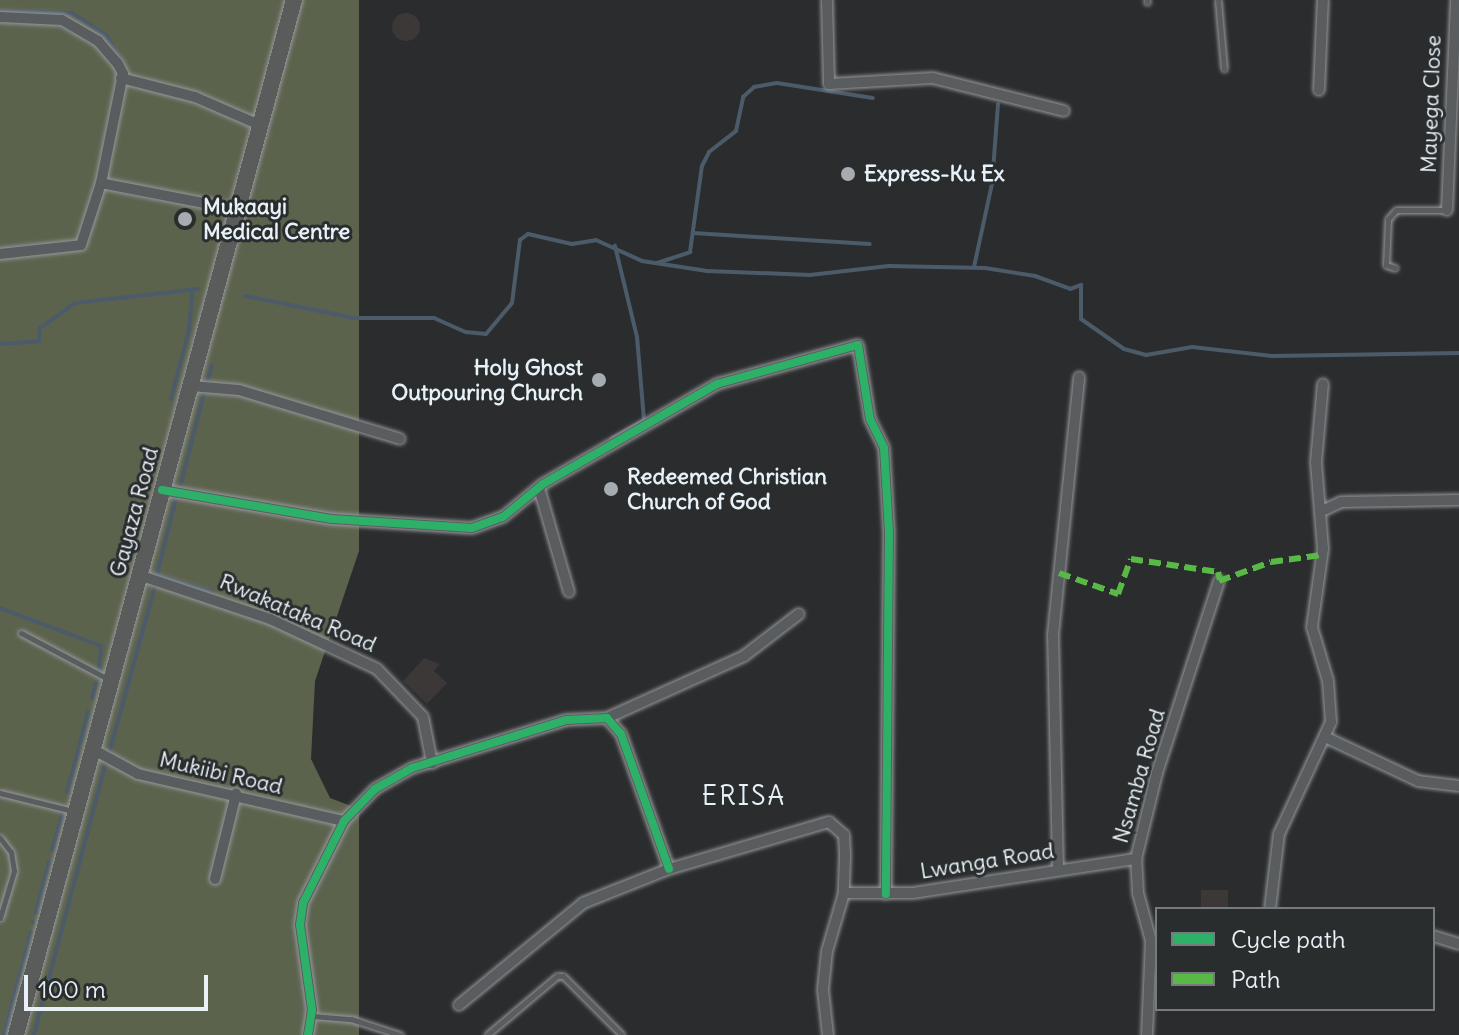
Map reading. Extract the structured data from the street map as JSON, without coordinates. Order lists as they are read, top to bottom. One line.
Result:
{"streets":{"main road":["Gayaza Road"],"street":["Mayega Close","Rwakataka Road","Mukiibi Road","Nsamba Road","Lwanga Road"]},"crossings":[["Gayaza Road","Rwakataka Road"],["Gayaza Road","Mukiibi Road"],["Nsamba Road","Lwanga Road"]],"districts":["ERISA"],"places":["Express-Ku Ex","Mukaayi Medical Centre","Holy Ghost Outpouring Church","Redeemed Christian Church of God"],"legend":["Cycle path","Path"],"scale_bar":"100 m"}
